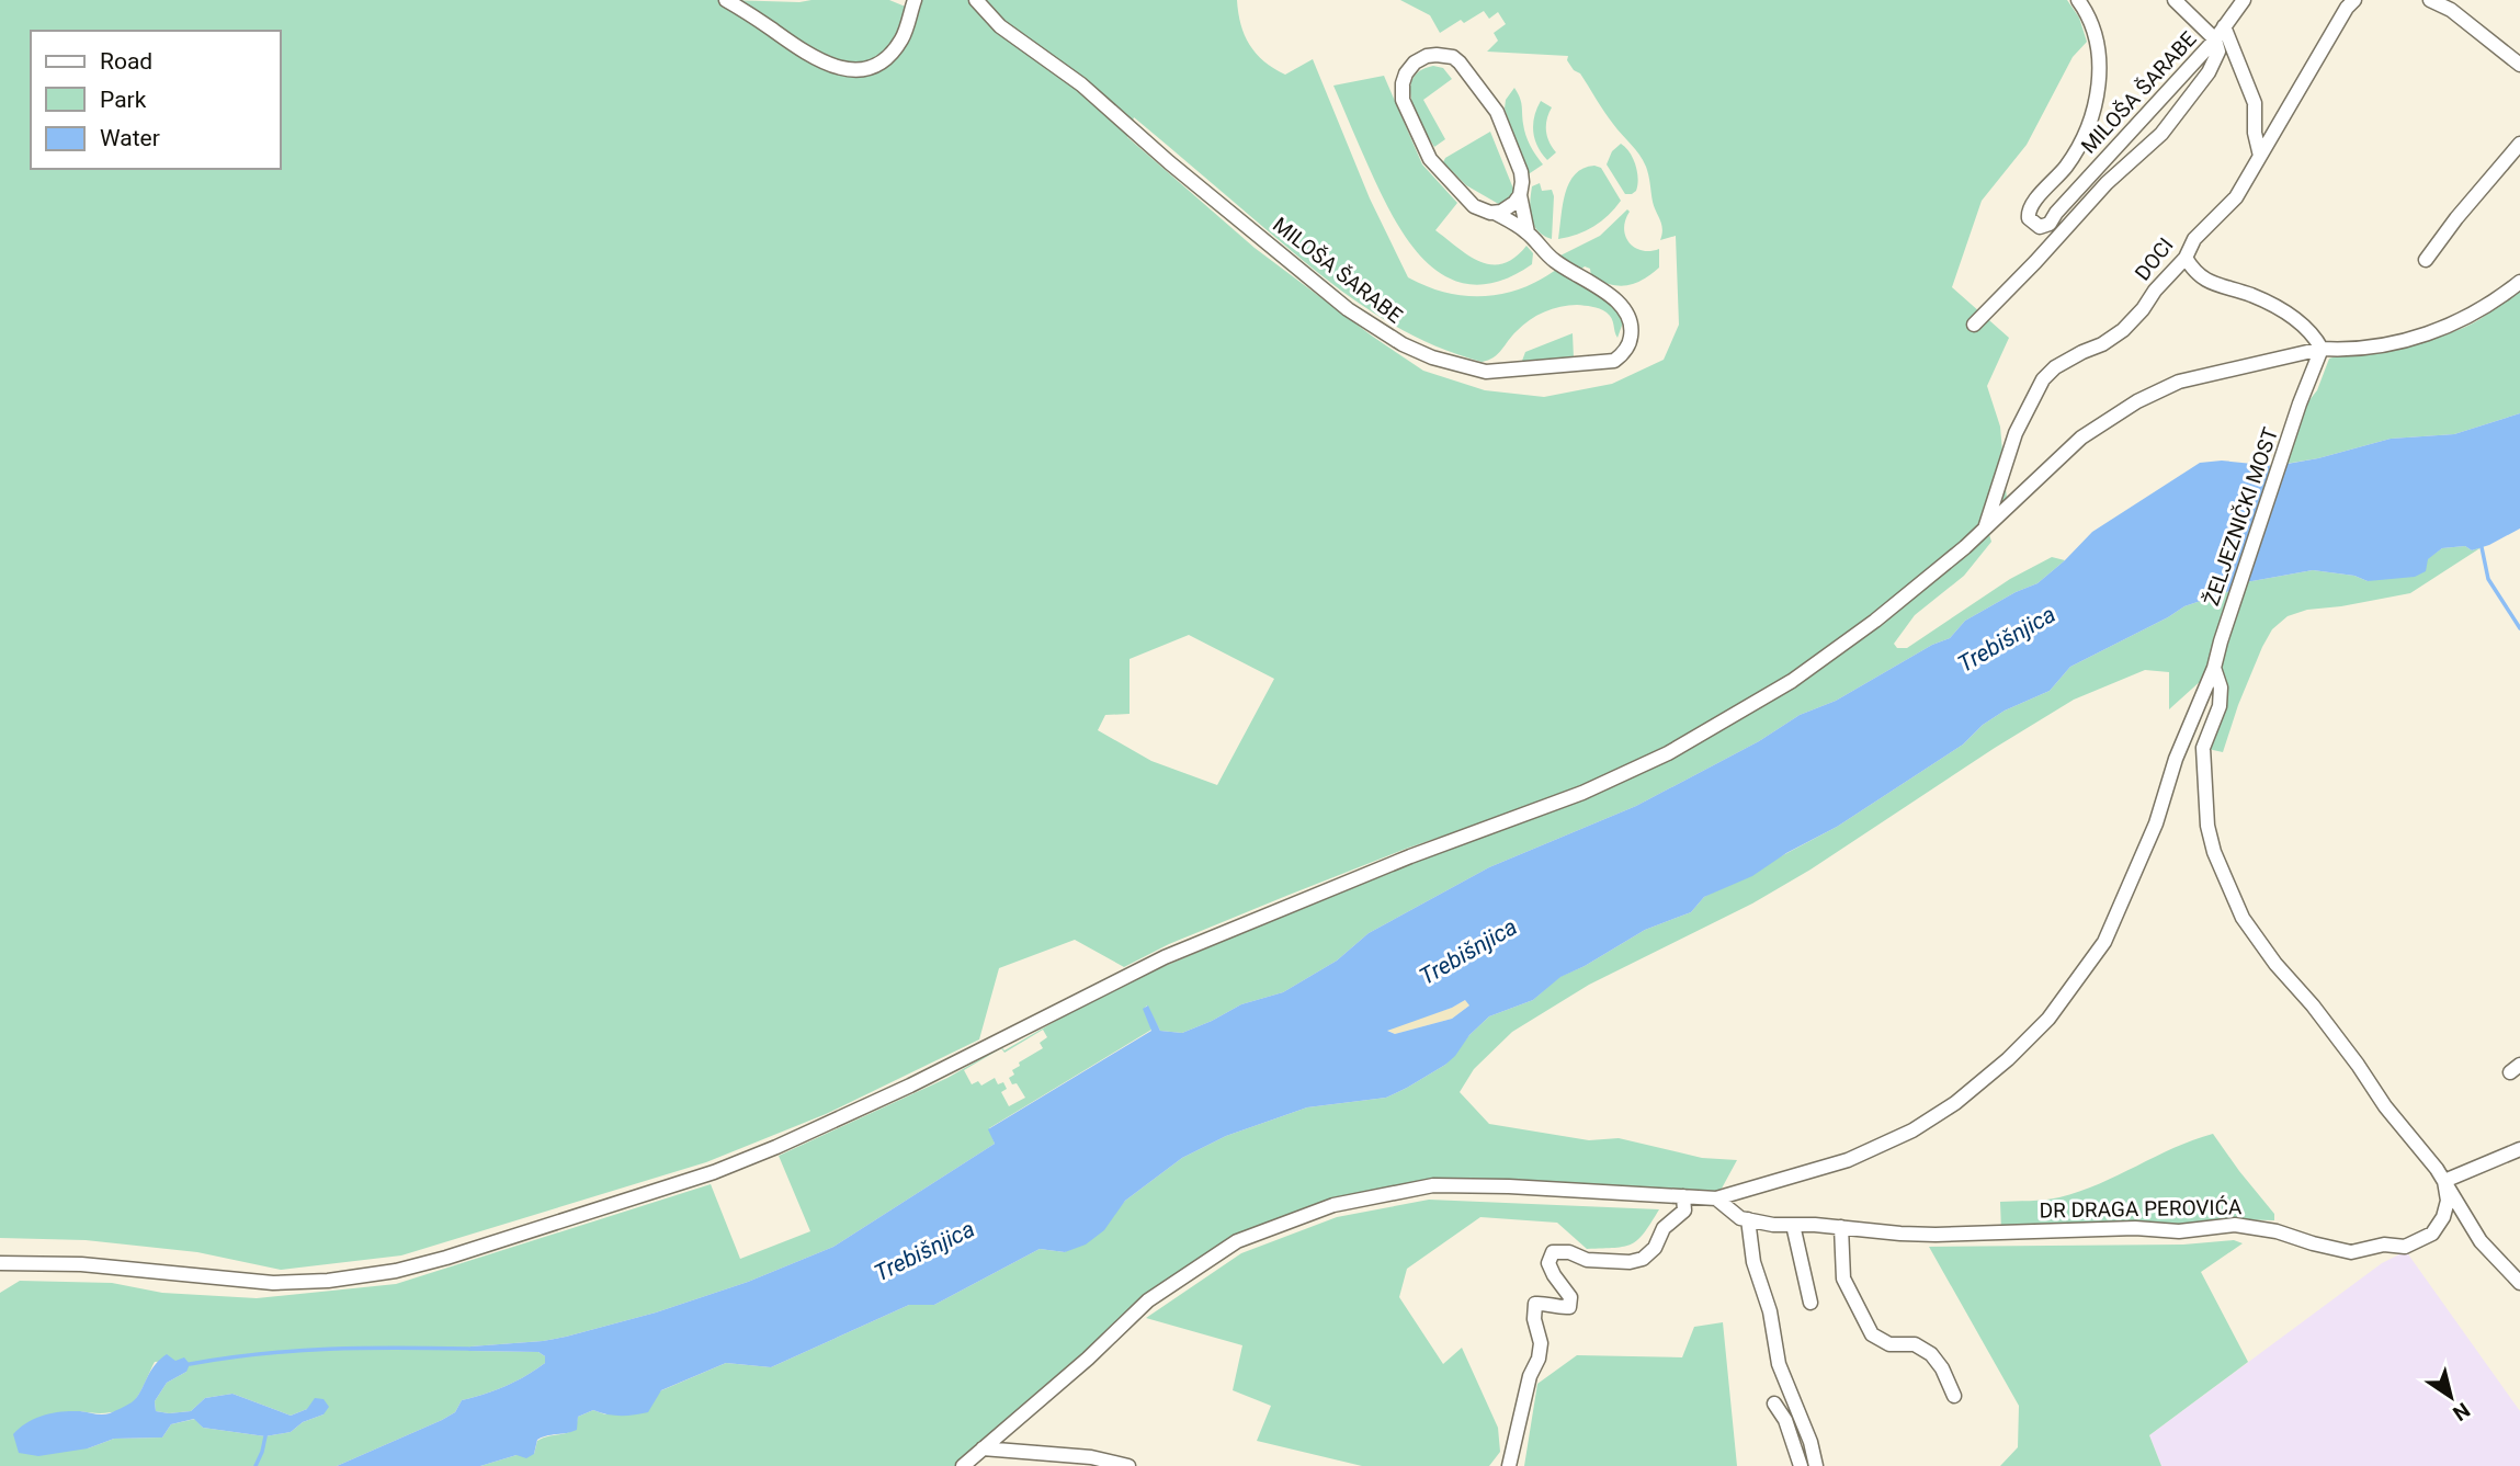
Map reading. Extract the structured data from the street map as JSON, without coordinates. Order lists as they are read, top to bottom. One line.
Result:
{"streets":{"street":["MILOŠA ŠARABE","DOCI","ŽELJEZNIČKI MOST","DR DRAGA PEROVIĆA"]},"water":["Trebišnjica"],"legend":["Road","Park","Water"],"north":"bottom right"}
